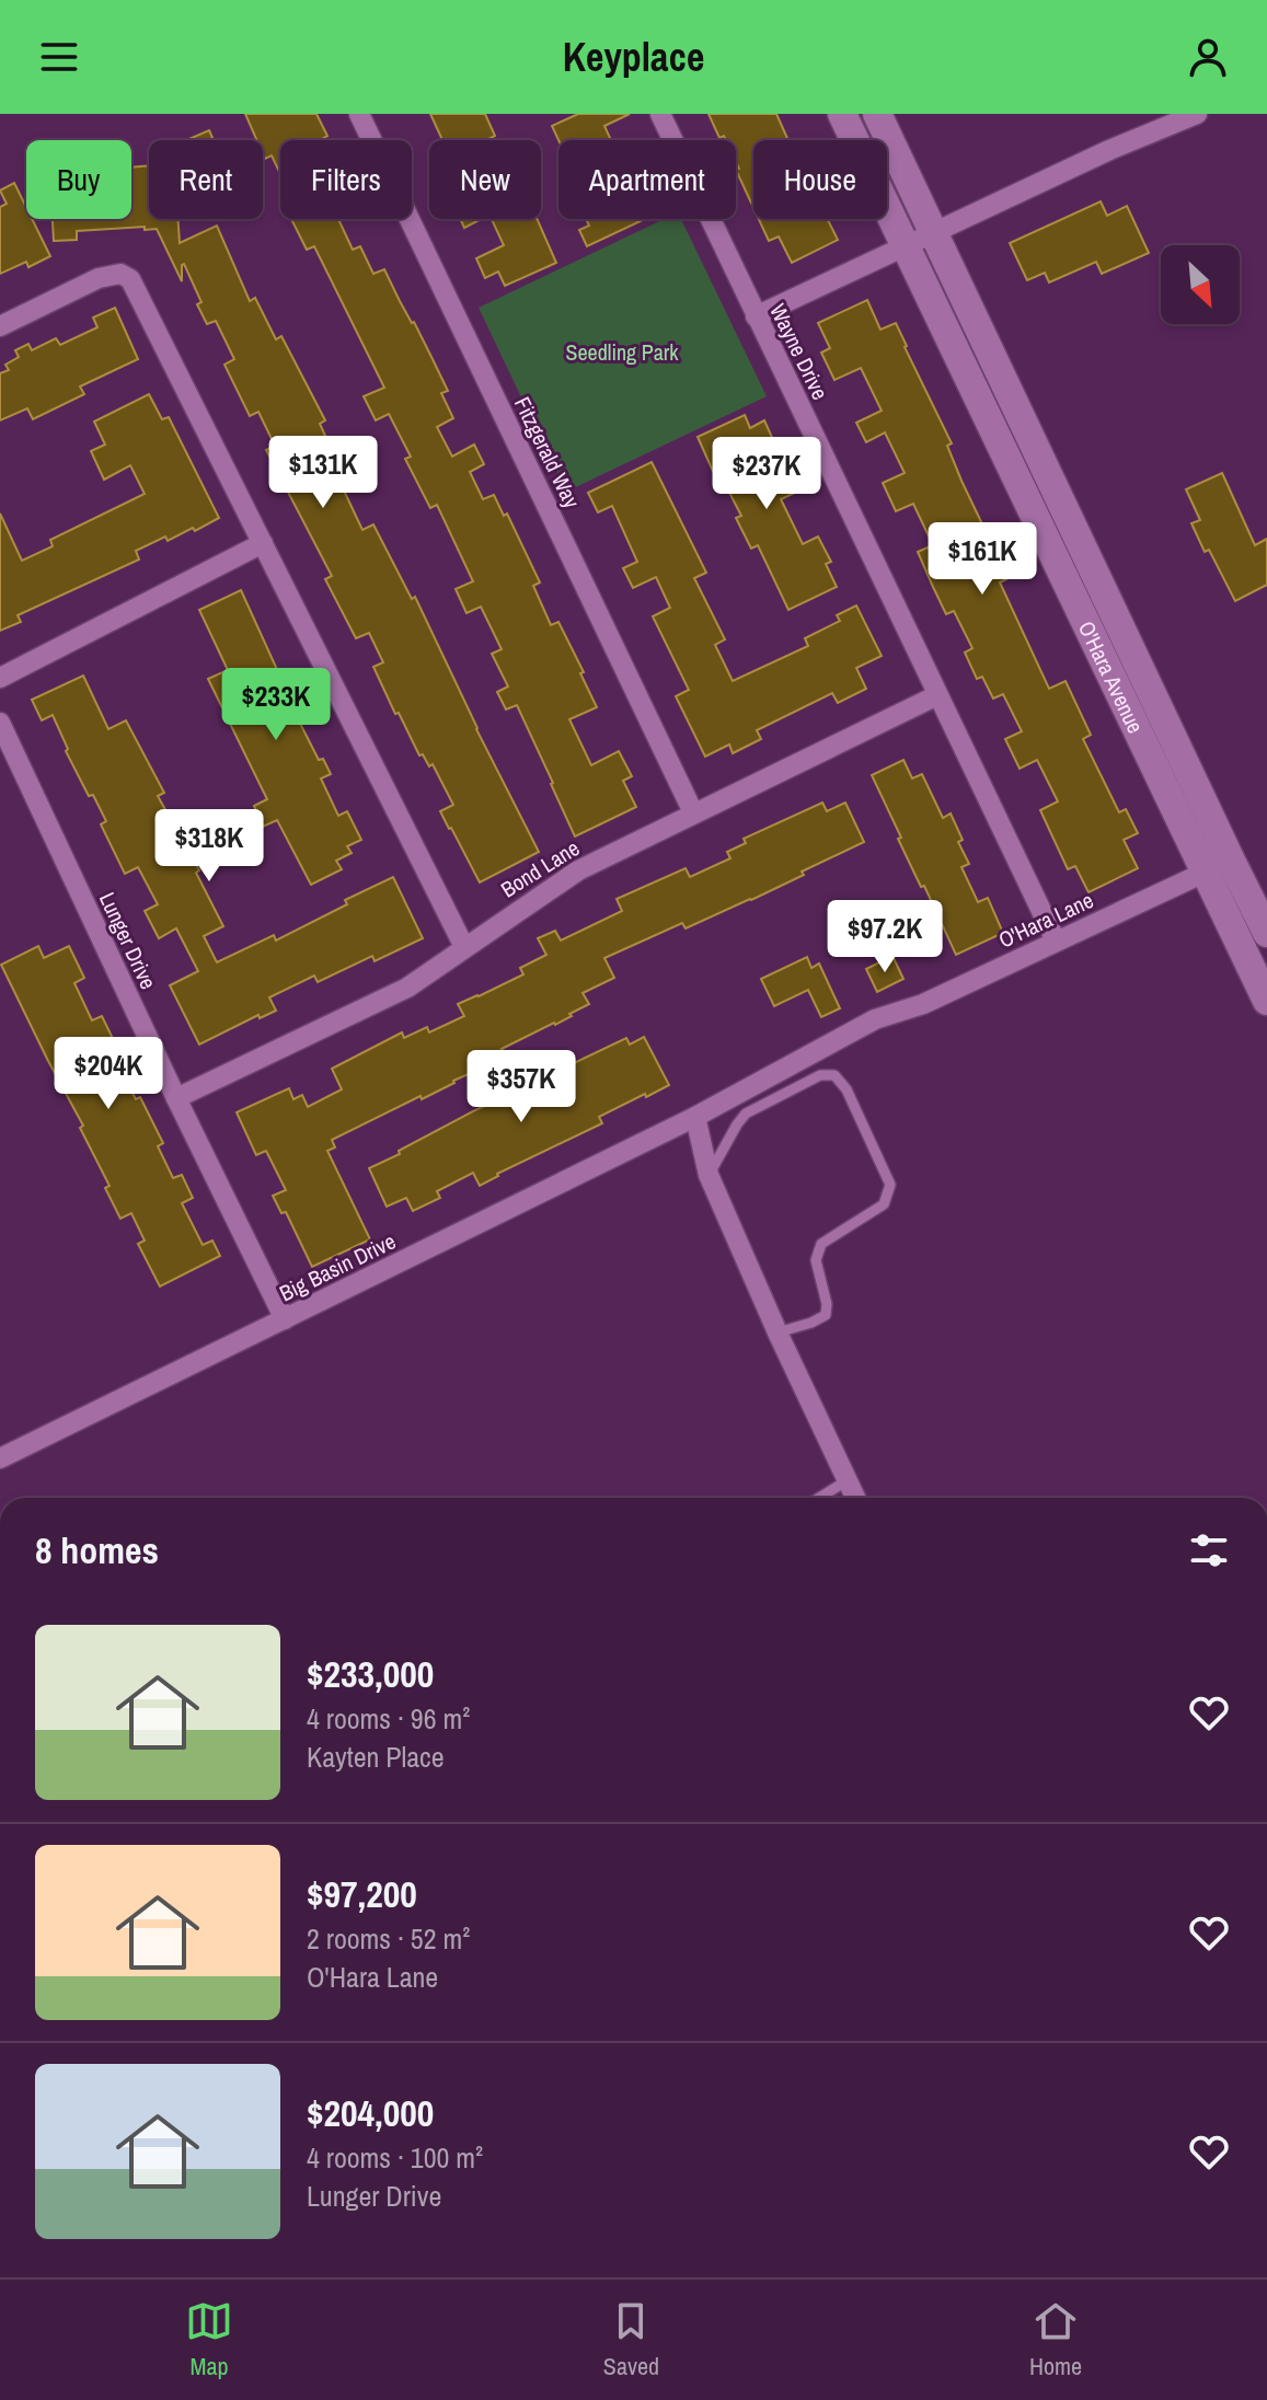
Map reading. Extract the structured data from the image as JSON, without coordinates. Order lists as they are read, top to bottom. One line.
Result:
{"streets":{"street":["Wayne Drive","Fitzgerald Way","O'Hara Avenue","Bond Lane","O'Hara Lane","Lunger Drive","Big Basin Drive"]},"crossings":[["Wayne Drive","Bond Lane"],["Wayne Drive","O'Hara Lane"],["Fitzgerald Way","Bond Lane"],["O'Hara Avenue","O'Hara Lane"],["Bond Lane","Lunger Drive"],["O'Hara Lane","Big Basin Drive"],["Lunger Drive","Big Basin Drive"]],"parks":["Seedling Park"],"north":"bottom right","page":{"header":"Keyplace","chip":["Buy","Rent","Filters","New","Apartment","House"],"price":["$131K","$237K","$161K","$233K","$318K","$97.2K","$204K","$357K"],"heading":"8 homes","list":[{"name":"$233,000","note":"4 rooms · 96 m² · Kayten Place"},{"name":"$97,200","note":"2 rooms · 52 m² · O'Hara Lane"},{"name":"$204,000","note":"4 rooms · 100 m² · Lunger Drive"}],"tabs":["Map","Saved","Home"]}}
